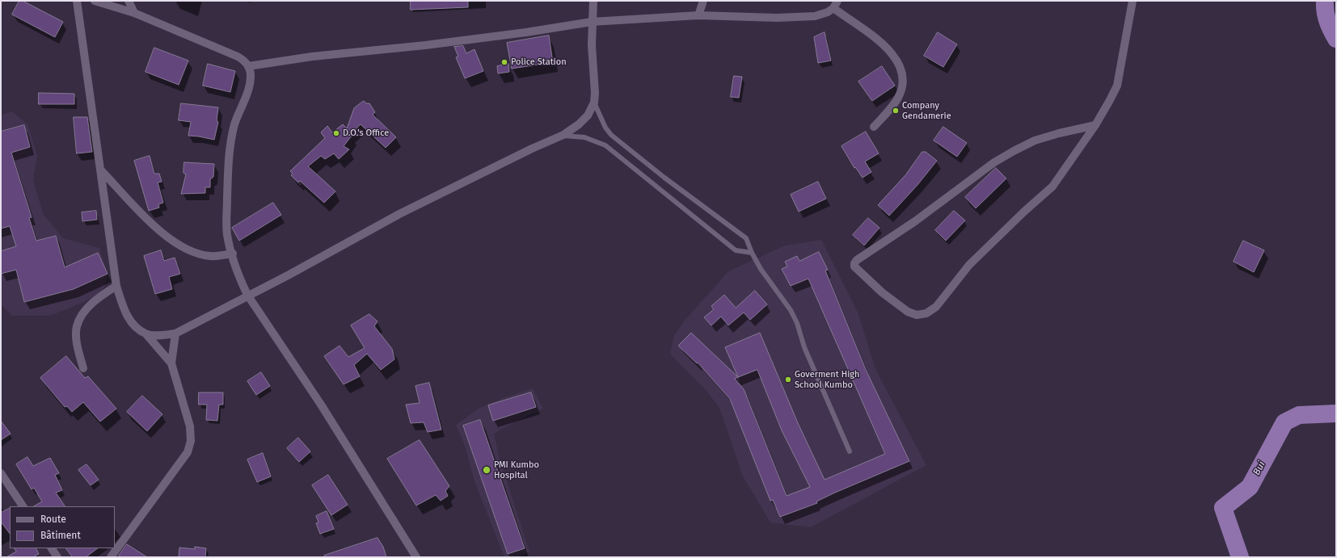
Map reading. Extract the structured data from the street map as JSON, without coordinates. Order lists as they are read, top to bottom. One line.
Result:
{"water":["Bui"],"places":["Police Station","Company Gendamerie","D.O.'s Office","Goverment High School Kumbo","PMI Kumbo Hospital"],"legend":["Route","Bâtiment"]}
